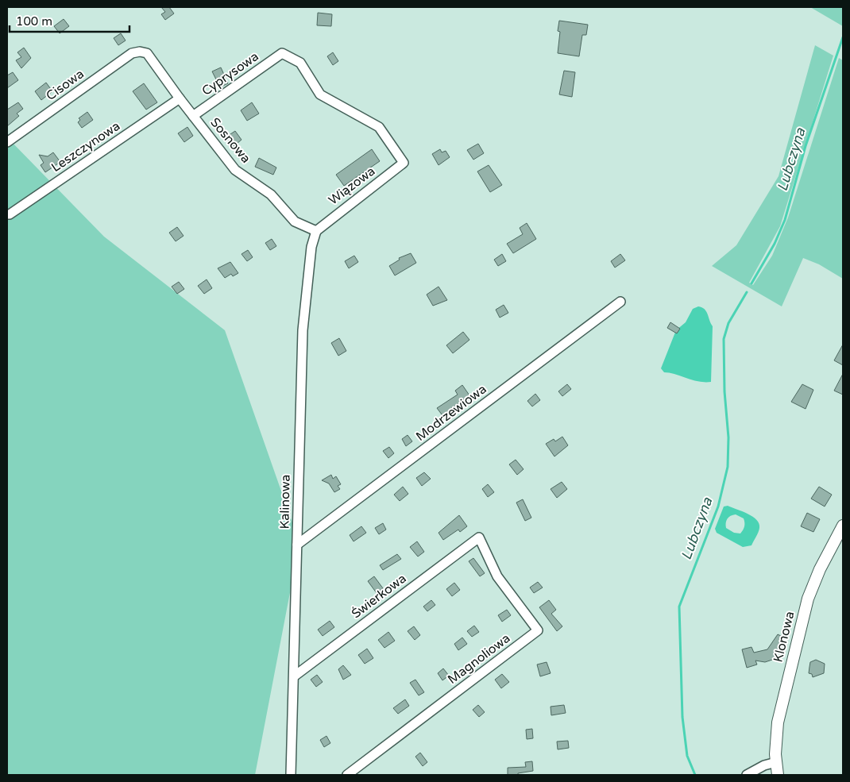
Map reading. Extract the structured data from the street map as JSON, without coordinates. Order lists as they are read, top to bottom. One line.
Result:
{"streets":{"street":["Cyprysowa","Cisowa","Sosnowa","Leszczynowa","Wiązowa","Modrzewiowa","Kalinowa","Świerkowa","Klonowa","Magnoliowa"]},"crossings":[["Cyprysowa","Sosnowa"],["Cyprysowa","Wiązowa"],["Cisowa","Sosnowa"],["Sosnowa","Leszczynowa"],["Sosnowa","Wiązowa"],["Sosnowa","Kalinowa"],["Wiązowa","Kalinowa"],["Modrzewiowa","Kalinowa"],["Kalinowa","Świerkowa"],["Świerkowa","Magnoliowa"]],"water":["Lubczyna"],"scale_bar":"100 m"}
